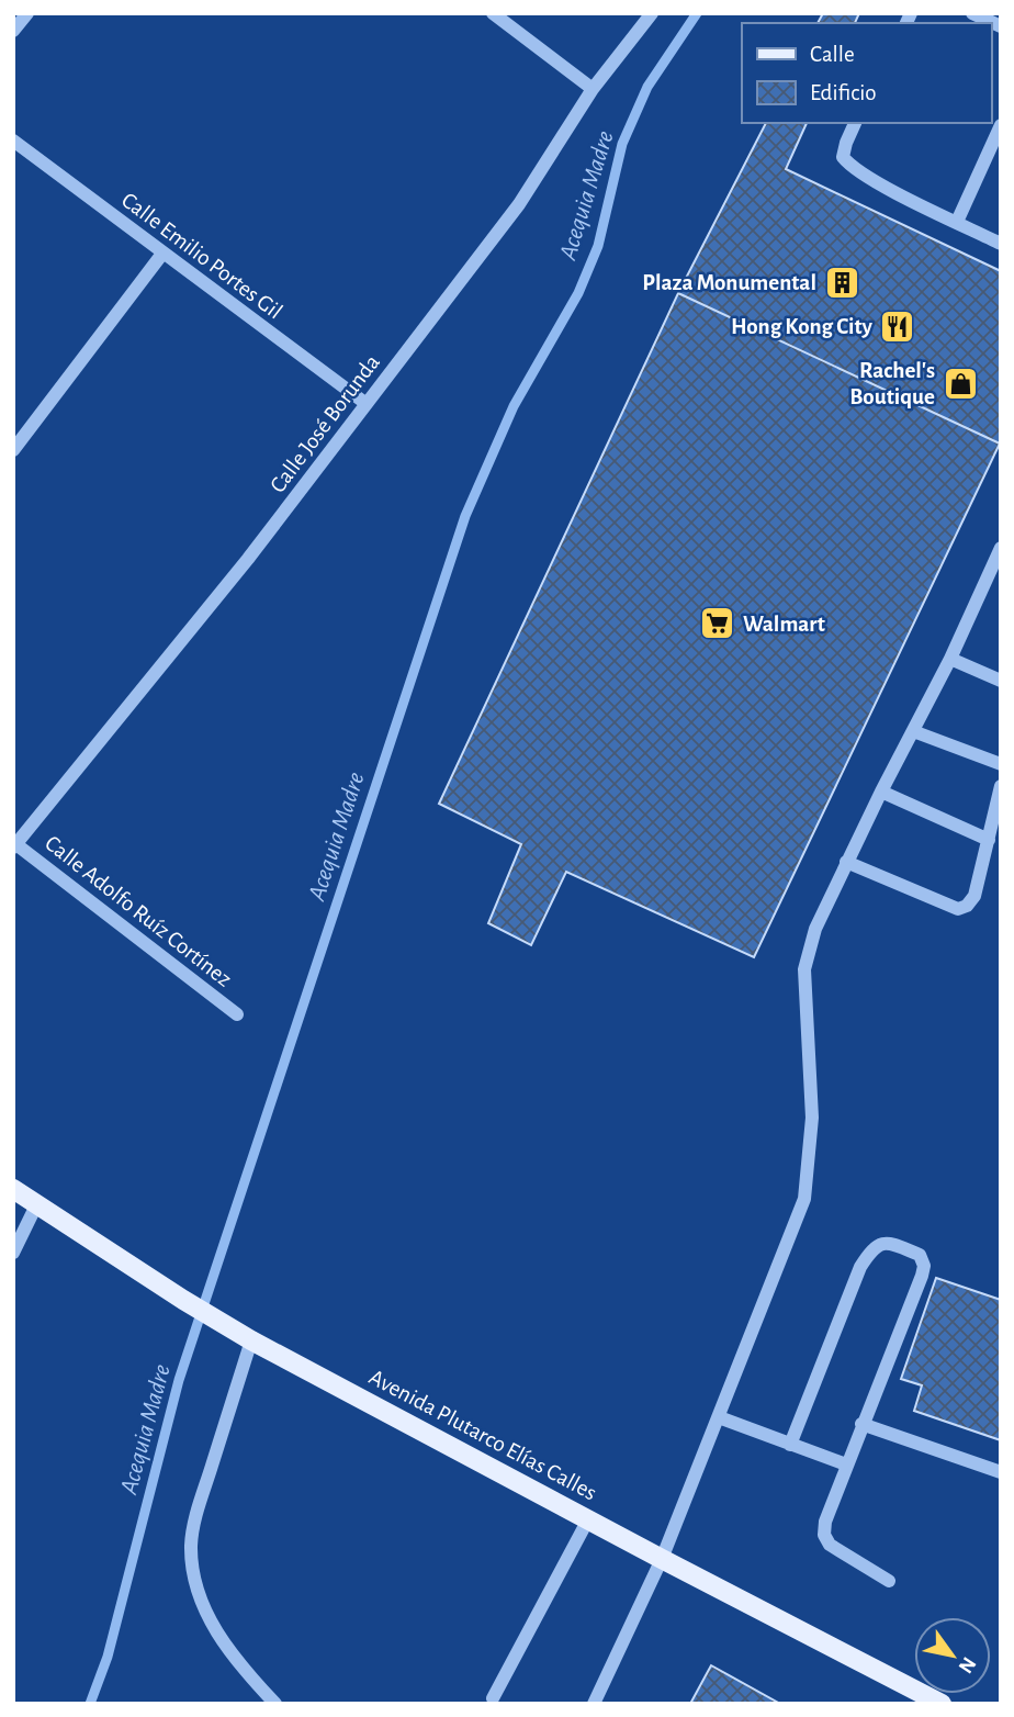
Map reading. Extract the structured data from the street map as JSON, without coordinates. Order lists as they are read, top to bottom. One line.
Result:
{"streets":{"main road":["Avenida Plutarco Elías Calles"],"street":["Calle Emilio Portes Gil","Calle José Borunda","Calle Adolfo Ruíz Cortínez"]},"crossings":[["Calle Emilio Portes Gil","Calle José Borunda"],["Calle José Borunda","Calle Adolfo Ruíz Cortínez"]],"water":["Acequia Madre"],"places":{"building":["Plaza Monumental"],"restaurant":["Hong Kong City"],"shop":["Rachel's Boutique"],"supermarket":["Walmart"]},"legend":["Calle","Edificio"],"north":"bottom right"}
